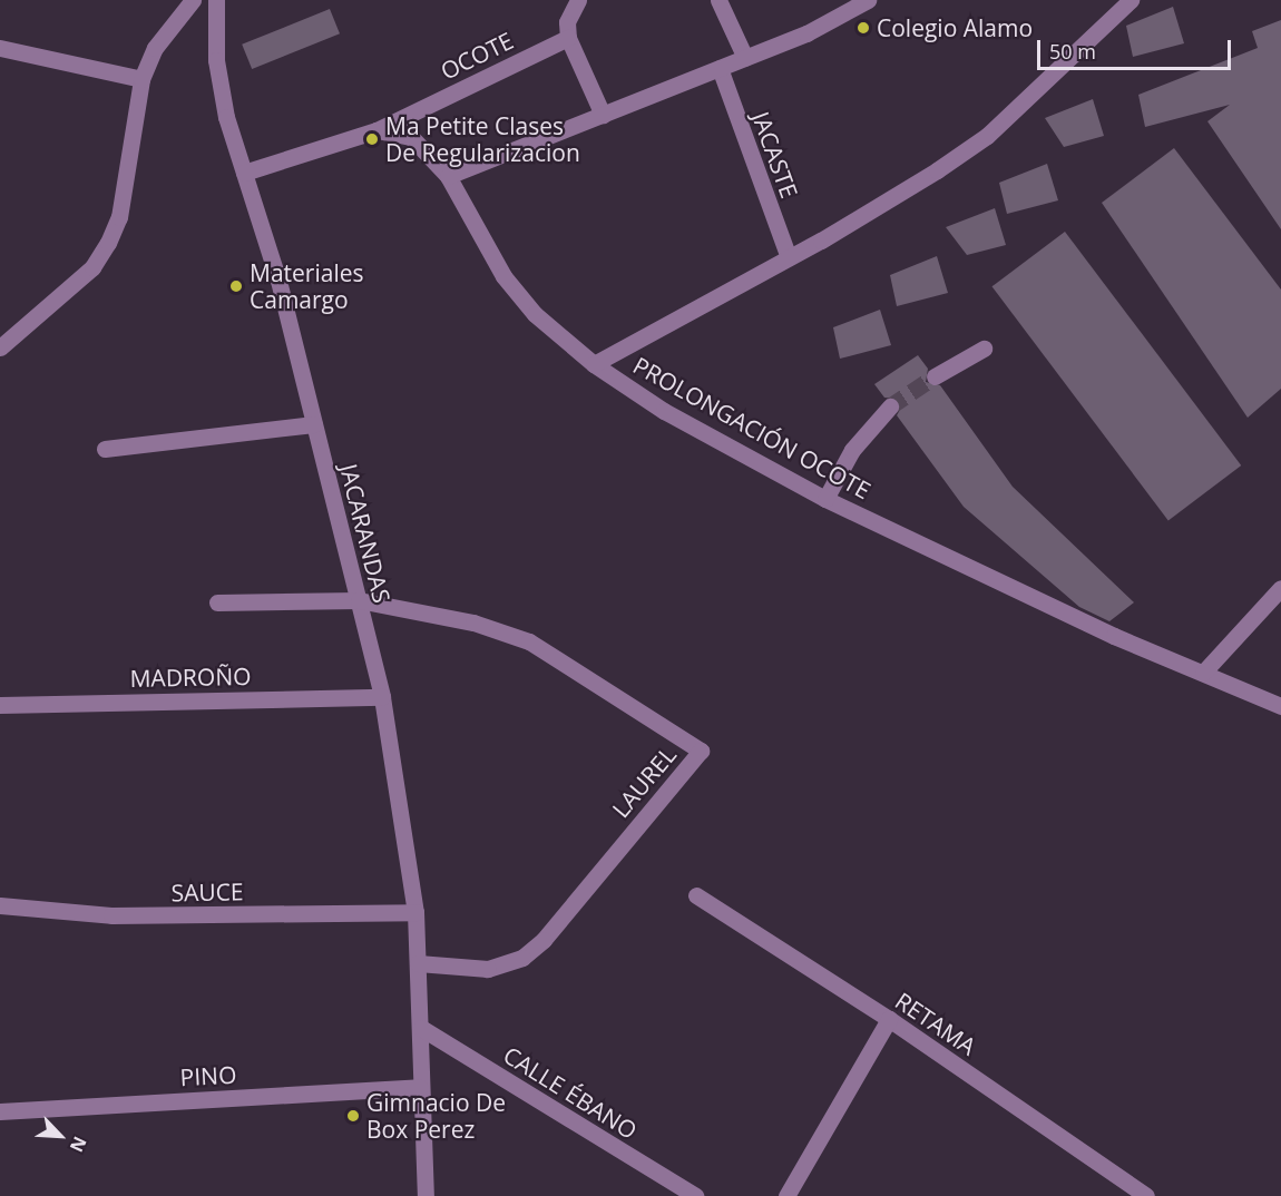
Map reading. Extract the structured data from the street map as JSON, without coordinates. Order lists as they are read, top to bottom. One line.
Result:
{"streets":{"street":["OCOTE","JACASTE","PROLONGACIÓN OCOTE","JACARANDAS","MADROÑO","LAUREL","SAUCE","RETAMA","PINO","CALLE ÉBANO"]},"crossings":[["OCOTE","PROLONGACIÓN OCOTE"],["PROLONGACIÓN OCOTE","JACARANDAS"],["JACARANDAS","MADROÑO"],["JACARANDAS","LAUREL"],["JACARANDAS","SAUCE"],["JACARANDAS","PINO"],["JACARANDAS","CALLE ÉBANO"]],"places":["Colegio Alamo","Ma Petite Clases De Regularizacion","Materiales Camargo","Gimnacio De Box Perez"],"scale_bar":"50 m","north":"bottom right"}
